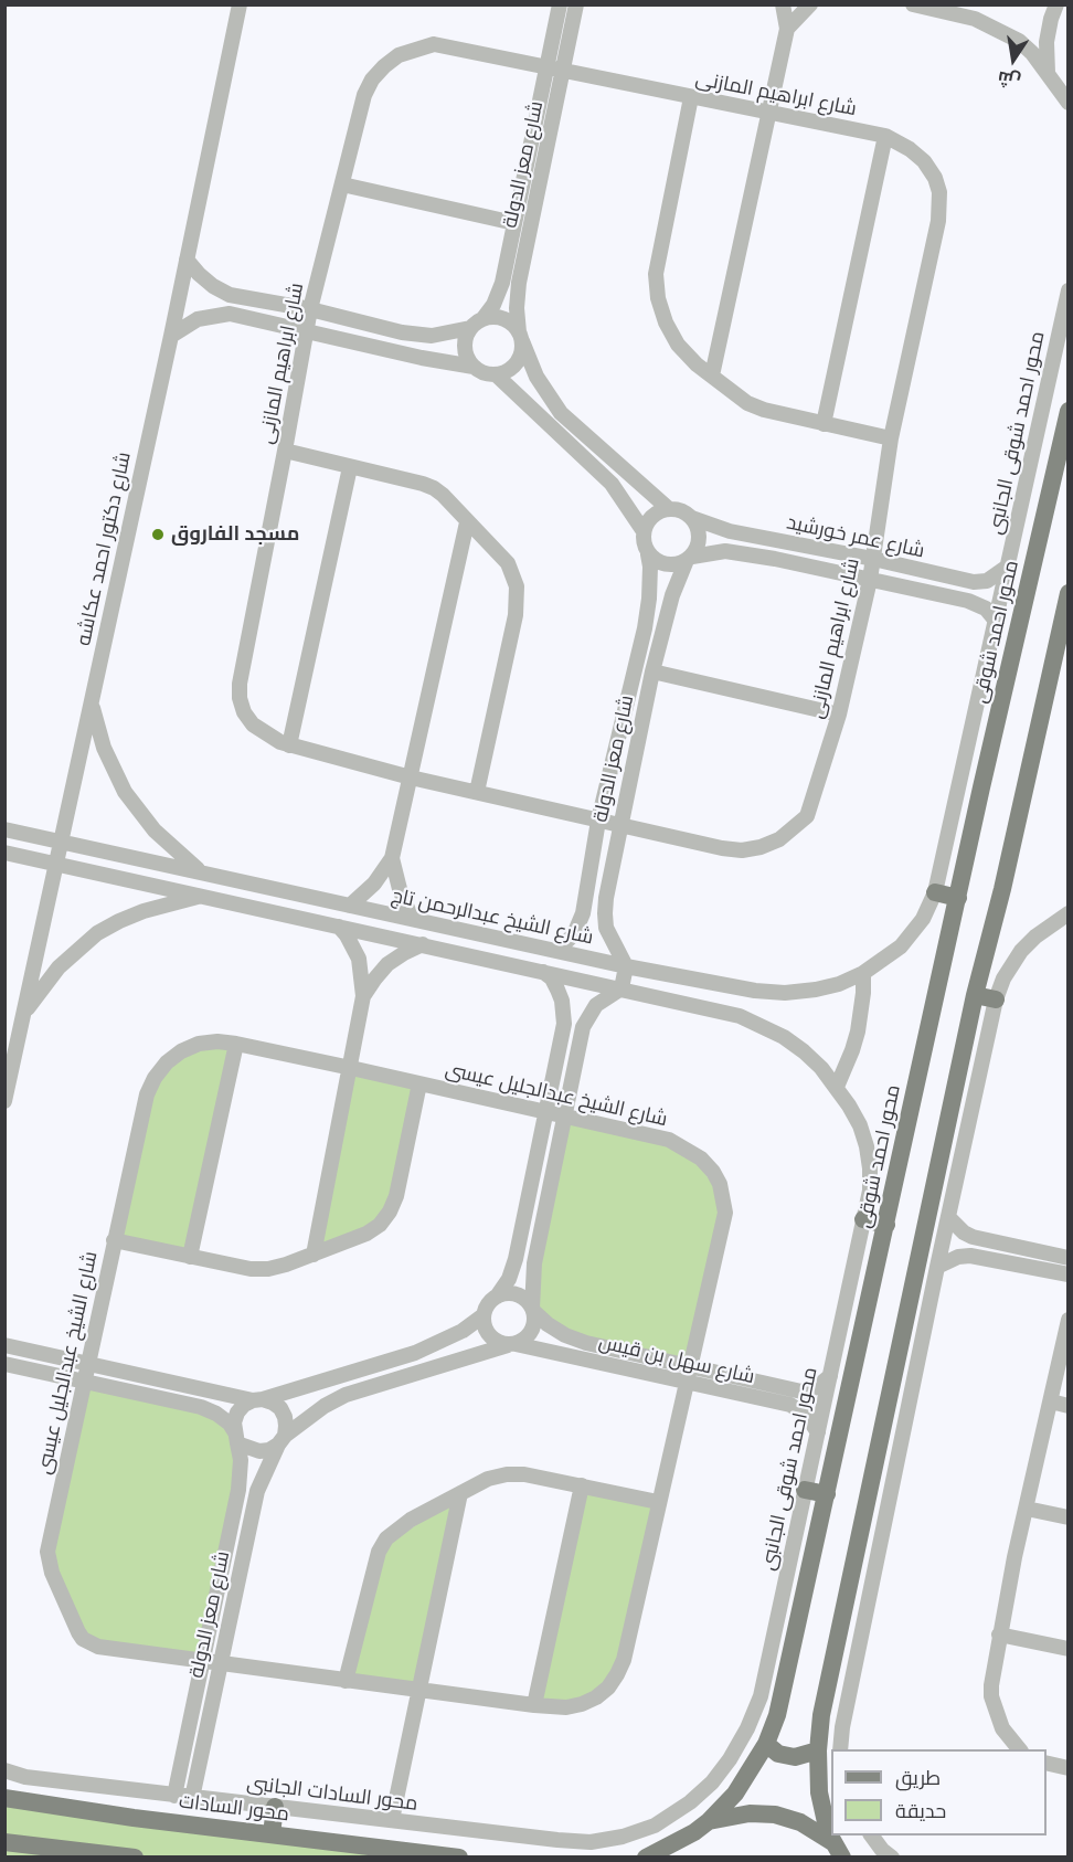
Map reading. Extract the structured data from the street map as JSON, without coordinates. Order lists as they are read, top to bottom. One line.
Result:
{"streets":{"main road":["محور احمد شوقى","محور السادات"],"street":["شارع ابراهيم المازنى","شارع معز الدولة","محور احمد شوقى الجانبى","شارع عمر خورشيد","شارع دكتور احمد عكاشه","شارع الشيخ عبدالرحمن تاج","شارع الشيخ عبدالجليل عيسى","شارع سهل بن قيس","محور السادات الجانبى"]},"crossings":[["شارع ابراهيم المازنى","شارع معز الدولة"],["شارع ابراهيم المازنى","شارع عمر خورشيد"],["شارع معز الدولة","شارع عمر خورشيد"],["شارع معز الدولة","شارع الشيخ عبدالرحمن تاج"],["شارع معز الدولة","شارع الشيخ عبدالجليل عيسى"],["شارع معز الدولة","شارع سهل بن قيس"],["شارع معز الدولة","محور السادات الجانبى"],["محور احمد شوقى الجانبى","شارع عمر خورشيد"],["محور احمد شوقى الجانبى","شارع الشيخ عبدالرحمن تاج"],["محور احمد شوقى الجانبى","شارع سهل بن قيس"],["محور احمد شوقى الجانبى","محور السادات الجانبى"],["شارع دكتور احمد عكاشه","شارع الشيخ عبدالرحمن تاج"],["شارع الشيخ عبدالجليل عيسى","شارع سهل بن قيس"]],"places":["مسجد الفاروق"],"legend":["طريق","حديقة"],"north":"bottom"}
